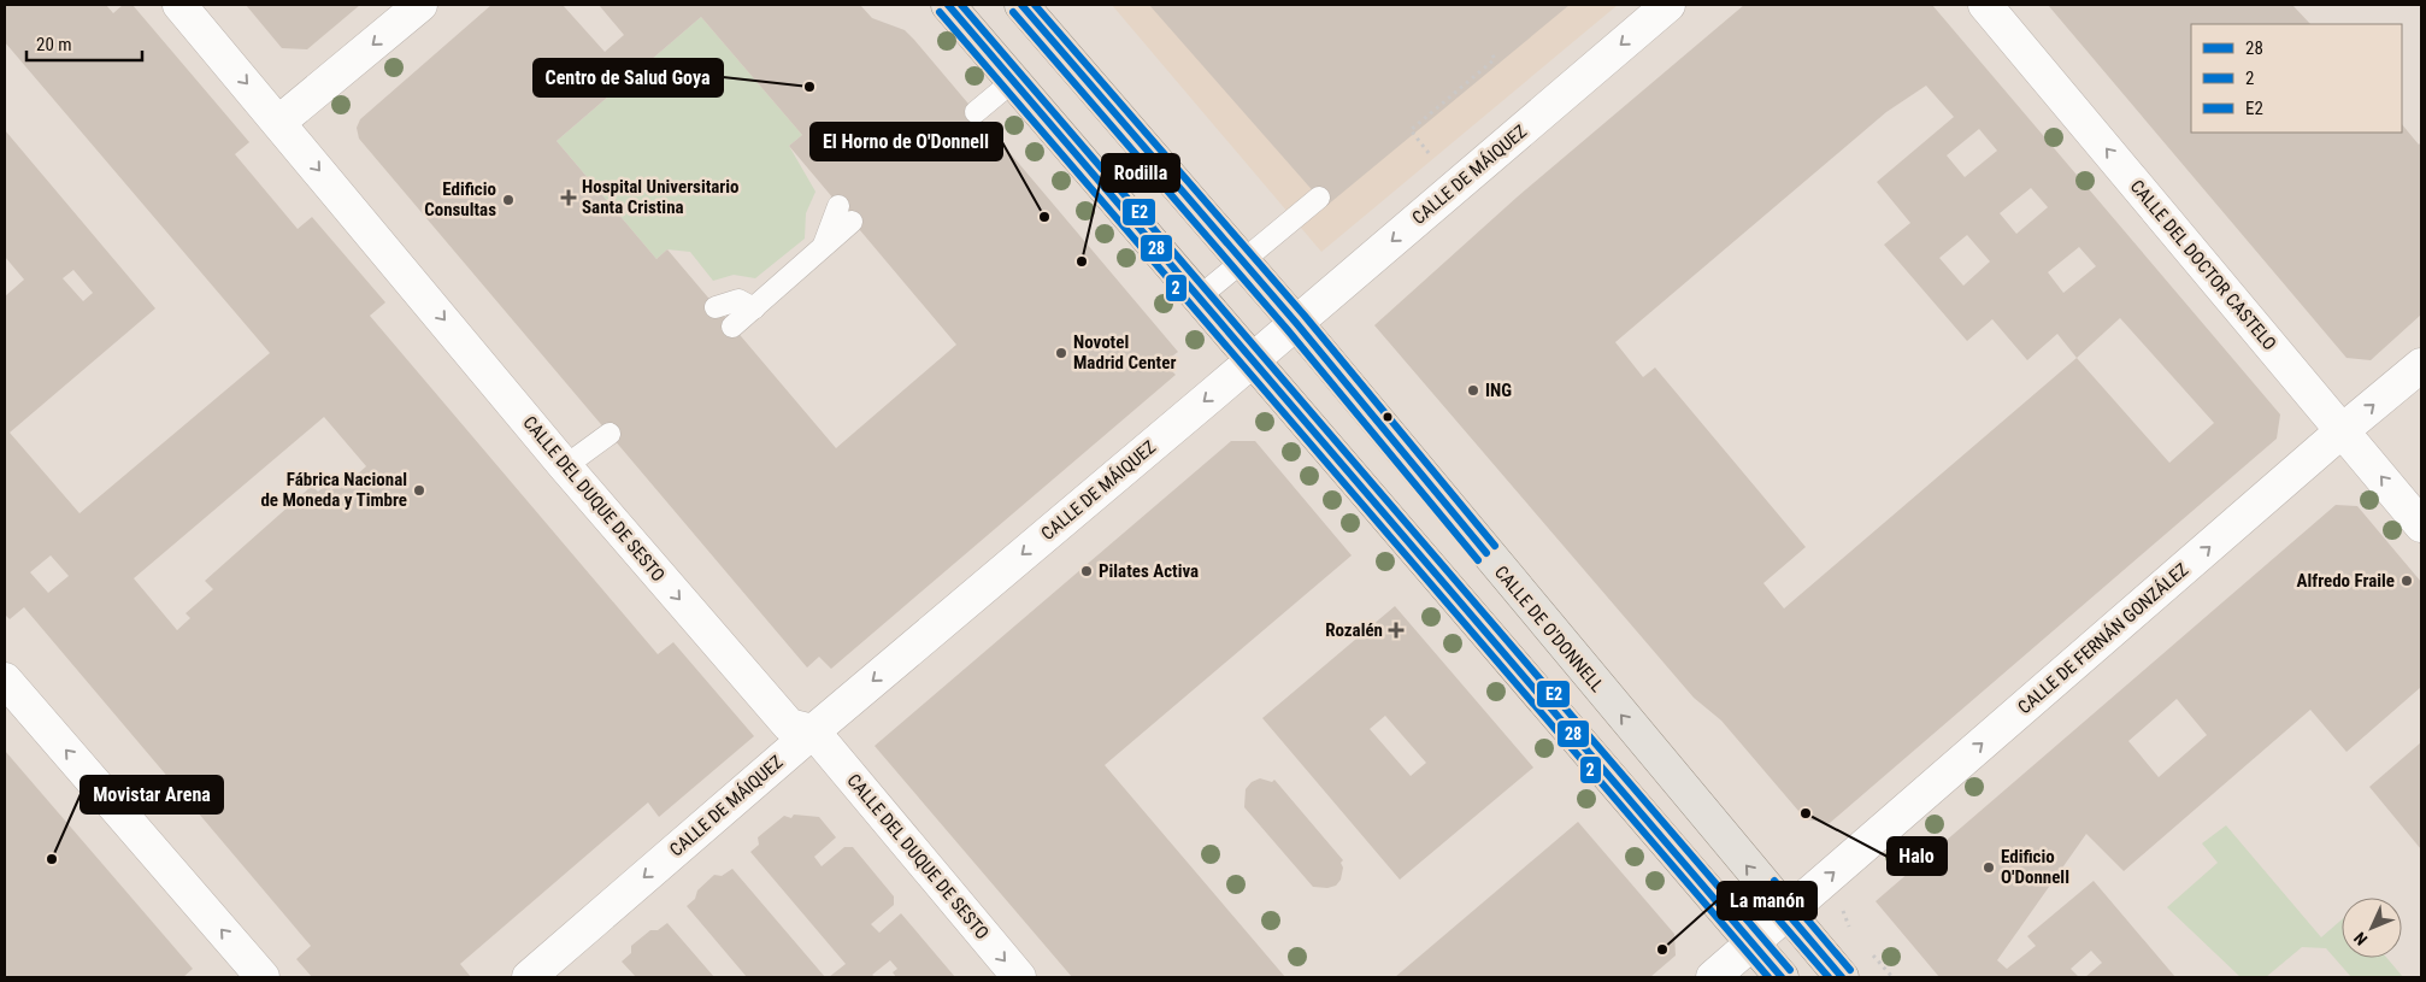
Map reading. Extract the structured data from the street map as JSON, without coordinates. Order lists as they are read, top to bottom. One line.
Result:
{"streets":{"main road":["CALLE DE O'DONNELL"],"street":["CALLE DE MÁIQUEZ","CALLE DEL DOCTOR CASTELO","CALLE DEL DUQUE DE SESTO","CALLE DE FERNÁN GONZÁLEZ"]},"crossings":[["CALLE DE MÁIQUEZ","CALLE DEL DUQUE DE SESTO"],["CALLE DE MÁIQUEZ","CALLE DE O'DONNELL"],["CALLE DEL DOCTOR CASTELO","CALLE DE FERNÁN GONZÁLEZ"],["CALLE DE O'DONNELL","CALLE DE FERNÁN GONZÁLEZ"]],"one_way":["CALLE DE MÁIQUEZ","CALLE DEL DOCTOR CASTELO","CALLE DEL DUQUE DE SESTO","CALLE DE FERNÁN GONZÁLEZ"],"places":{"other":["Centro de Salud Goya","Edificio Consultas","El Horno de O'Donnell","Rodilla","Novotel Madrid Center","ING","Fábrica Nacional de Moneda y Timbre","Pilates Activa","Alfredo Fraile","Halo","Movistar Arena","Edificio O'Donnell","La manón"],"health":["Hospital Universitario Santa Cristina","Rozalén"]},"lines":["transit line 28","transit line E2","transit line 2"],"legend":["28","2","E2"],"scale_bar":"20 m","north":"bottom left"}
